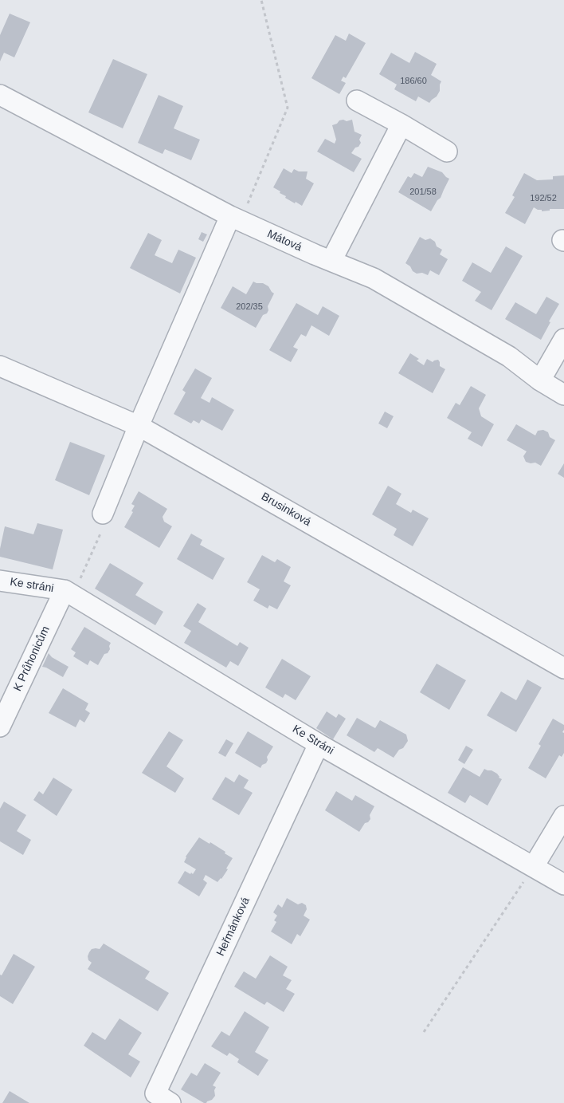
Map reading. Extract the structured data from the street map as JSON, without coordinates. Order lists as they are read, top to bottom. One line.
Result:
{"streets":{"street":["Mátová","Brusinková","Ke stráni","K Průhonicům","Ke Stráni","Heřmánková"]},"crossings":[["Ke stráni","K Průhonicům"],["Ke stráni","Ke Stráni"],["K Průhonicům","Ke Stráni"],["Ke Stráni","Heřmánková"]],"house_numbers":["186/60","201/58","192/52","202/35"]}
